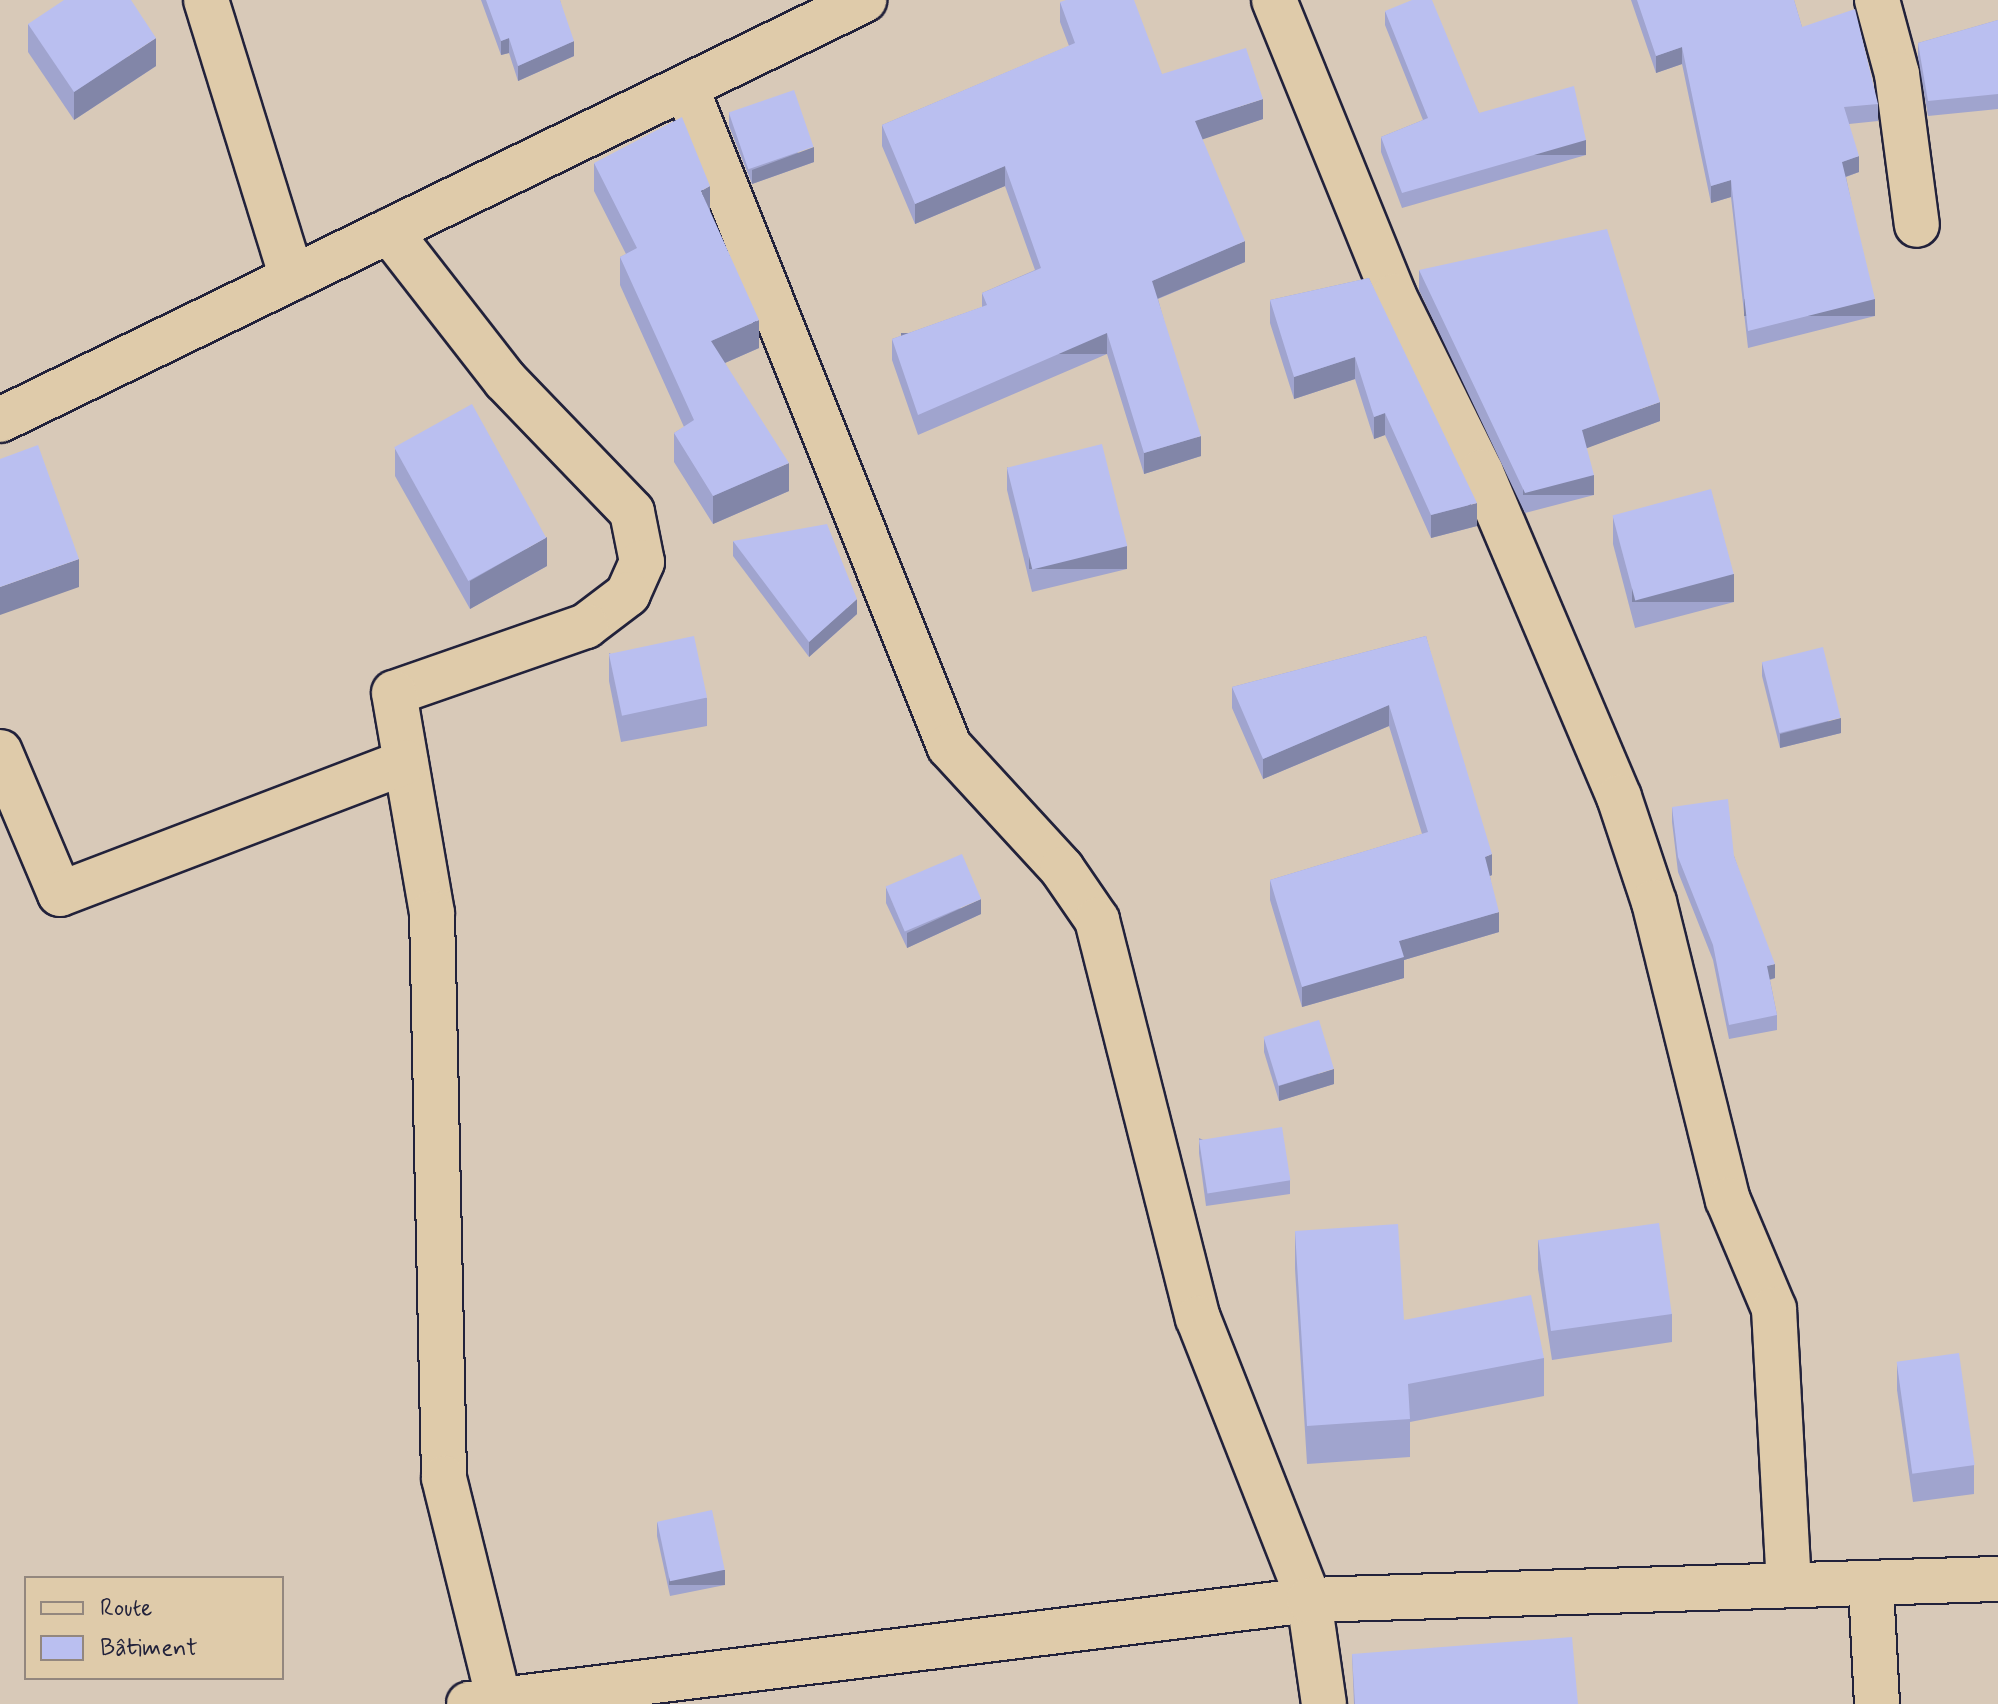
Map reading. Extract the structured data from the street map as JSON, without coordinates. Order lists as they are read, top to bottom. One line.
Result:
{"legend":["Route","Bâtiment"]}
